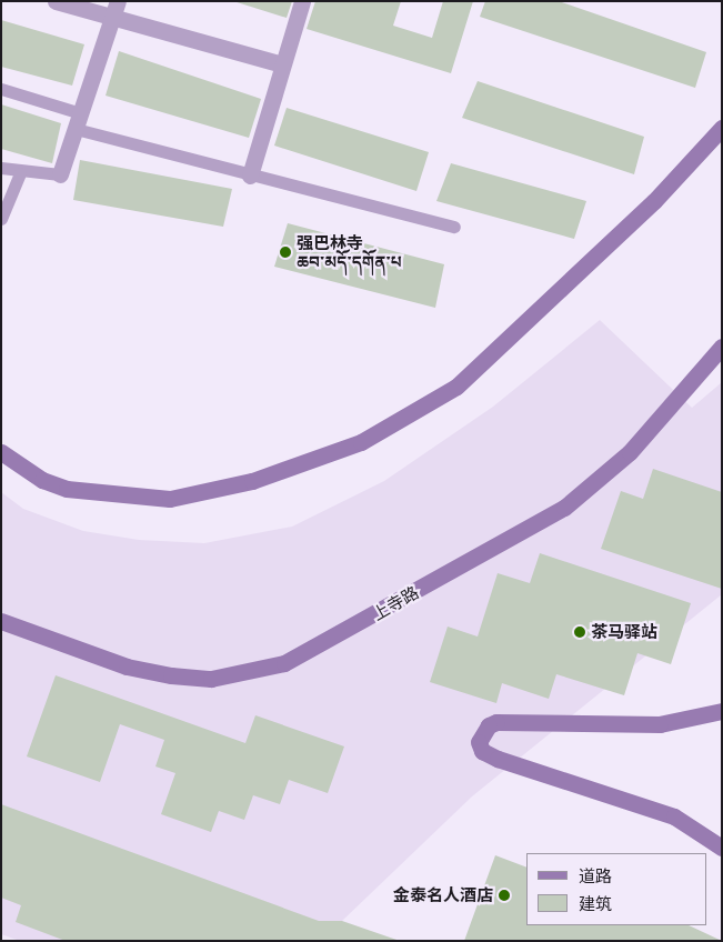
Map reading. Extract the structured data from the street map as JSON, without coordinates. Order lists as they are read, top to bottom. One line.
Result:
{"streets":{"street":["上寺路"]},"places":["强巴林寺 ཆབ་མདོ་དགོན་པ","茶马驿站","金泰名人酒店"],"legend":["道路","建筑"]}
